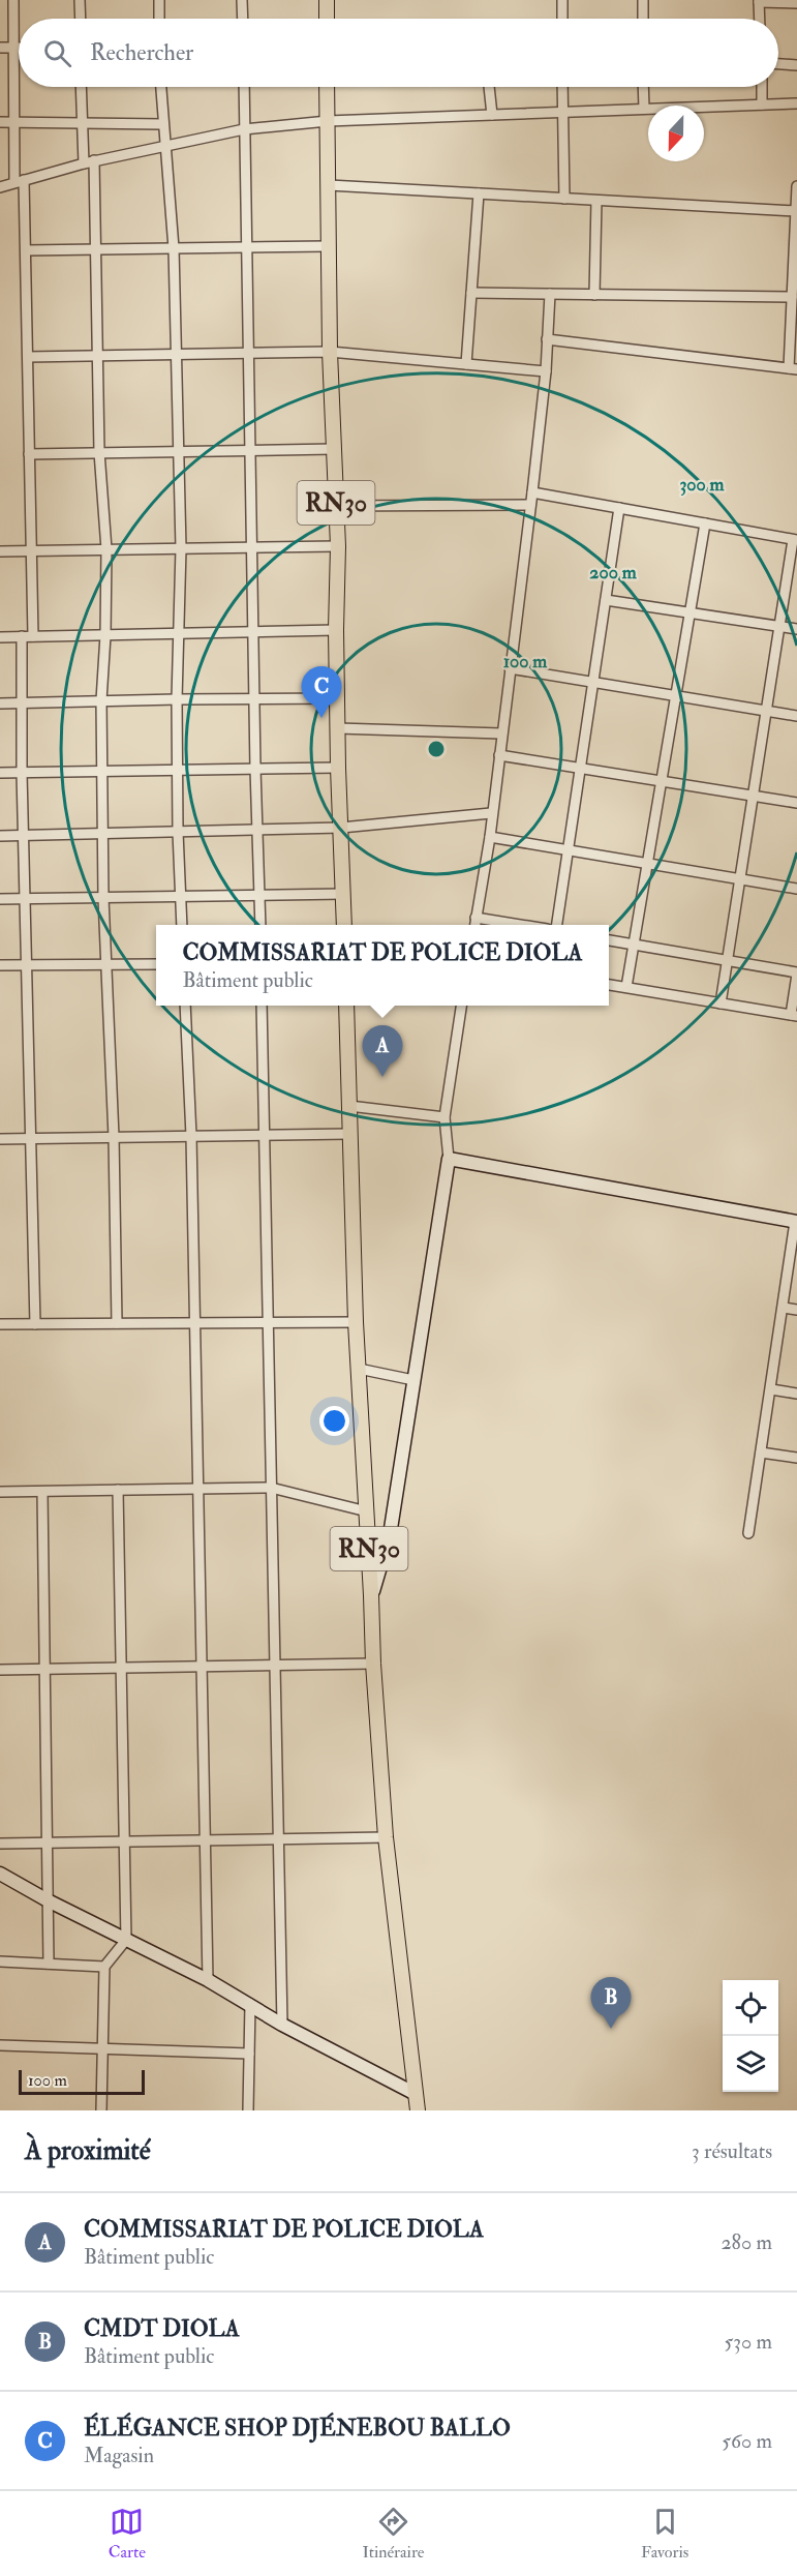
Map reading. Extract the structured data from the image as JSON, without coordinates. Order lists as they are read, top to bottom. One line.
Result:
{"streets":{"main road":["RN30"]},"scale_bar":"100 m","north":"bottom","page":{"search":"Rechercher","pins":["C","A","B"],"popup":["COMMISSARIAT DE POLICE DIOLA","Bâtiment public"],"scale":"100 m","heading":["À proximité","3 résultats"],"list":[{"mark":"A","name":"COMMISSARIAT DE POLICE DIOLA","note":"Bâtiment public","value":"280 m"},{"mark":"B","name":"CMDT DIOLA","note":"Bâtiment public","value":"530 m"},{"mark":"C","name":"ÉLÉGANCE SHOP DJÉNEBOU BALLO","note":"Magasin","value":"560 m"}],"nav":["Carte","Itinéraire","Favoris"]},"rings":["300 m","200 m","100 m"]}
